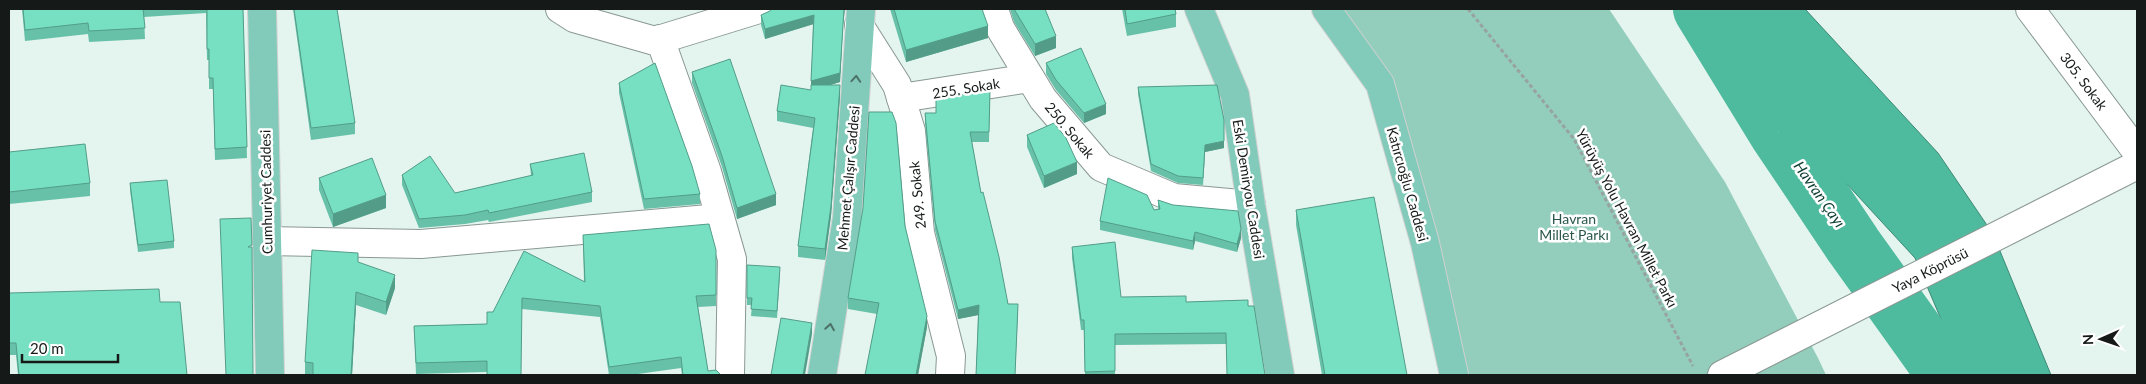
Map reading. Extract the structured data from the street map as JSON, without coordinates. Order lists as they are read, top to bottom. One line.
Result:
{"streets":{"main road":["Mehmet Çalışır Caddesi","Katırcıoğlu Caddesi","Eski Demiryou Caddesi","Cumhuriyet Caddesi"],"street":["305. Sokak","255. Sokak","250. Sokak","249. Sokak","Yaya Köprüsü"],"path":["Yürüyüş Yolu Havran Millet Parkı"]},"crossings":[["255. Sokak","250. Sokak"],["255. Sokak","249. Sokak"],["250. Sokak","Eski Demiryou Caddesi"],["Mehmet Çalışır Caddesi","249. Sokak"]],"one_way":["Mehmet Çalışır Caddesi"],"water":["Havran Çayı"],"parks":["Havran Millet Parkı"],"scale_bar":"20 m","north":"left"}
